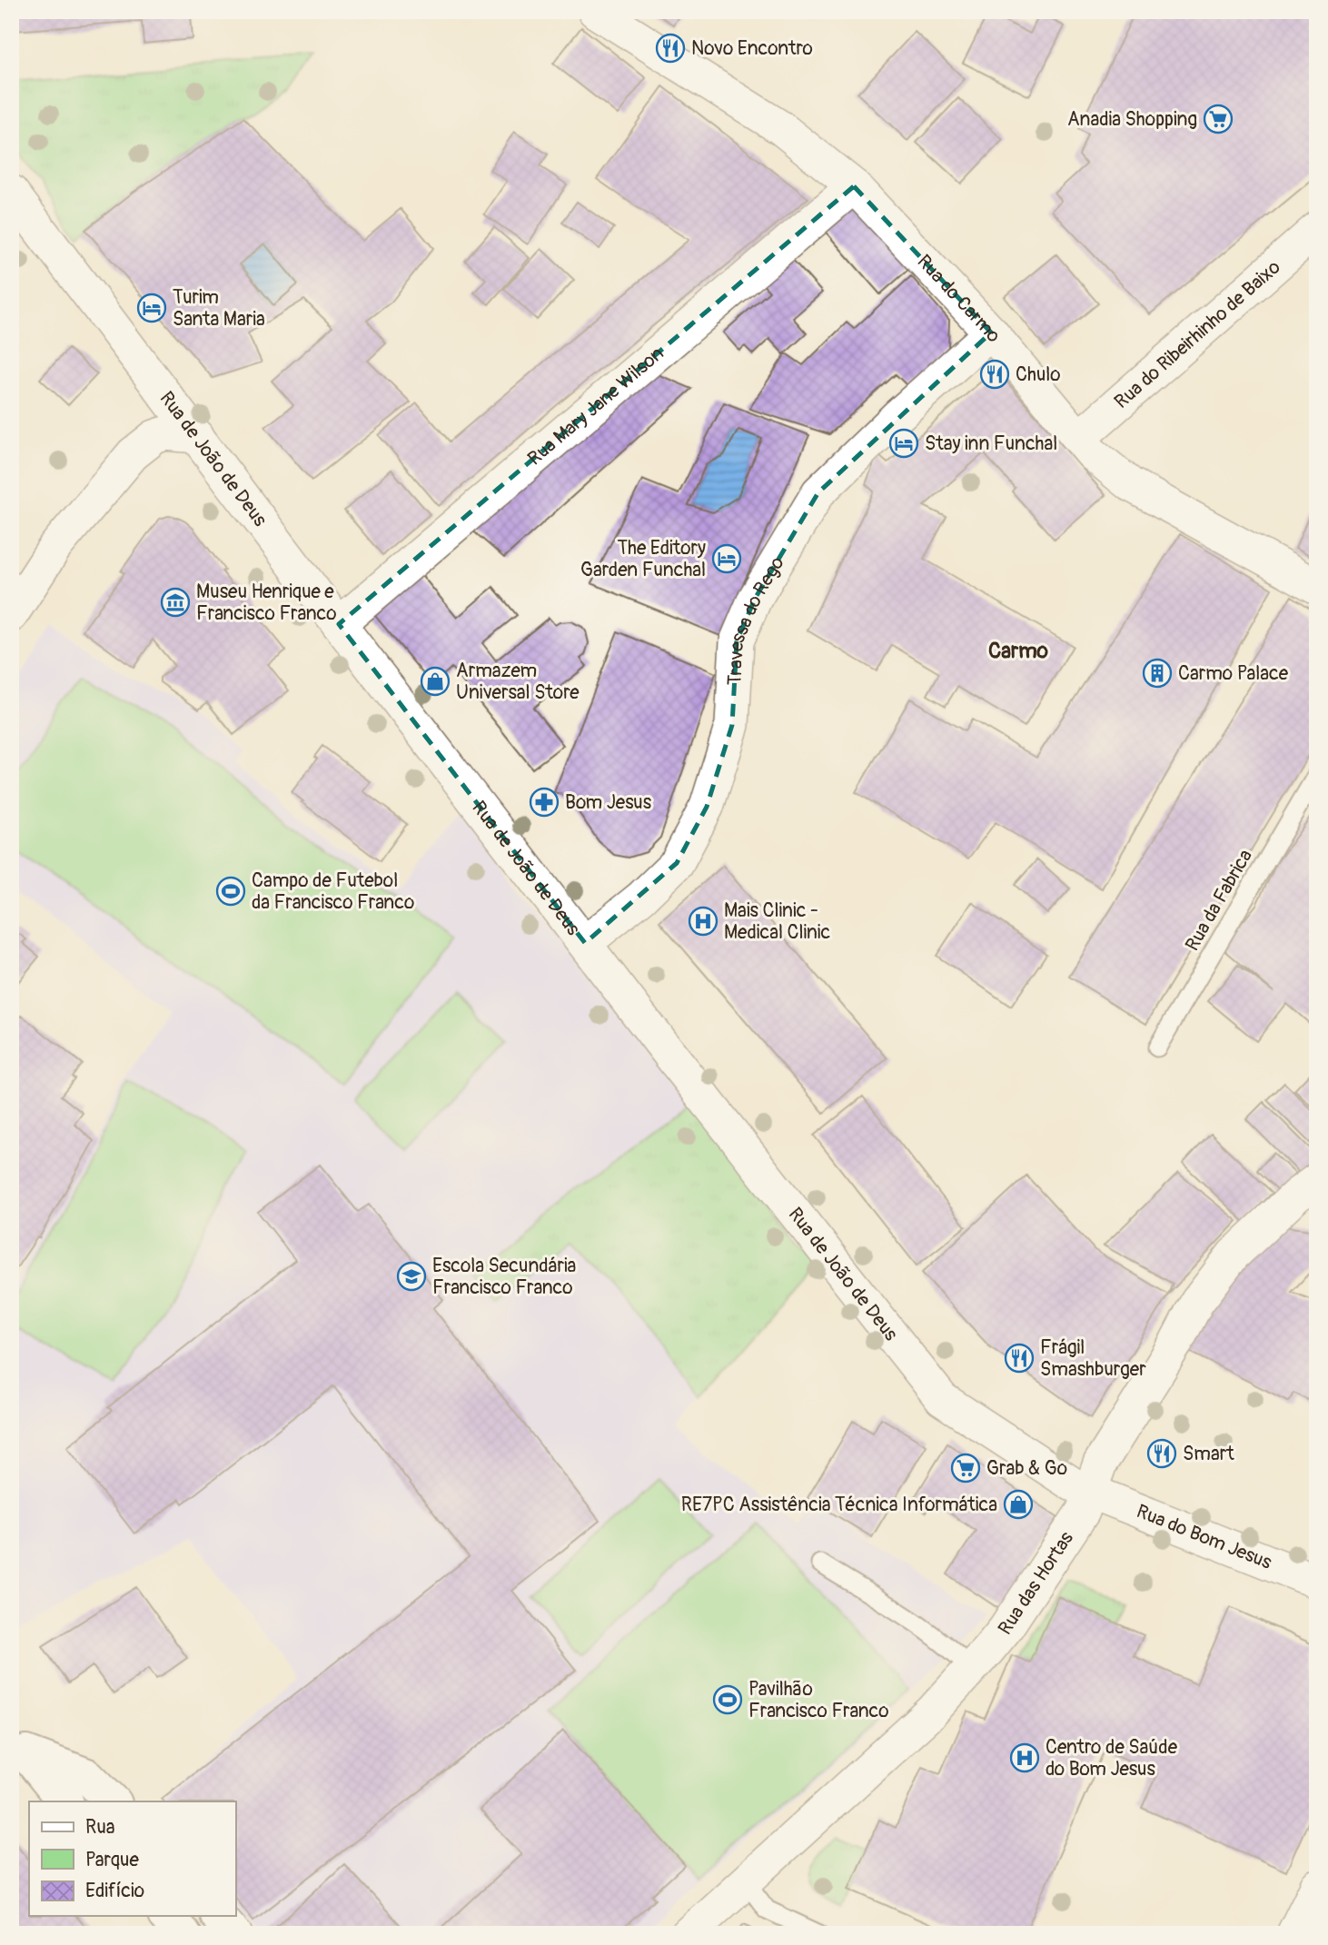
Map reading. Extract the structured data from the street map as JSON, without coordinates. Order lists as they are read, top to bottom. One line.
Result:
{"streets":{"street":["Rua do Carmo","Rua do Ribeirhinho de Baixo","Rua Mary Jane Wilson","Rua de João de Deus","Travessa do Rego","Rua do Bom Jesus","Rua das Hortas"],"lane":["Rua da Fabrica"]},"crossings":[["Rua do Carmo","Rua do Ribeirhinho de Baixo"],["Rua do Carmo","Rua Mary Jane Wilson"],["Rua do Carmo","Travessa do Rego"],["Rua Mary Jane Wilson","Rua de João de Deus"],["Rua de João de Deus","Travessa do Rego"],["Rua de João de Deus","Rua do Bom Jesus"],["Rua de João de Deus","Rua das Hortas"],["Rua do Bom Jesus","Rua das Hortas"]],"districts":["Carmo"],"places":{"restaurant":["Novo Encontro","Chulo","Frágil Smashburger","Smart"],"supermarket":["Anadia Shopping","Grab & Go"],"hotel":["Turim Santa Maria","Stay inn Funchal","The Editory Garden Funchal"],"museum":["Museu Henrique e Francisco Franco"],"building":["Carmo Palace"],"shop":["Armazem Universal Store","RE7PC Assistência Técnica Informática"],"pharmacy":["Bom Jesus"],"sports":["Campo de Futebol da Francisco Franco","Pavilhão Francisco Franco"],"hospital":["Mais Clinic - Medical Clinic","Centro de Saúde do Bom Jesus"],"school or university":["Escola Secundária Francisco Franco"]},"legend":["Rua","Parque","Edifício"]}
